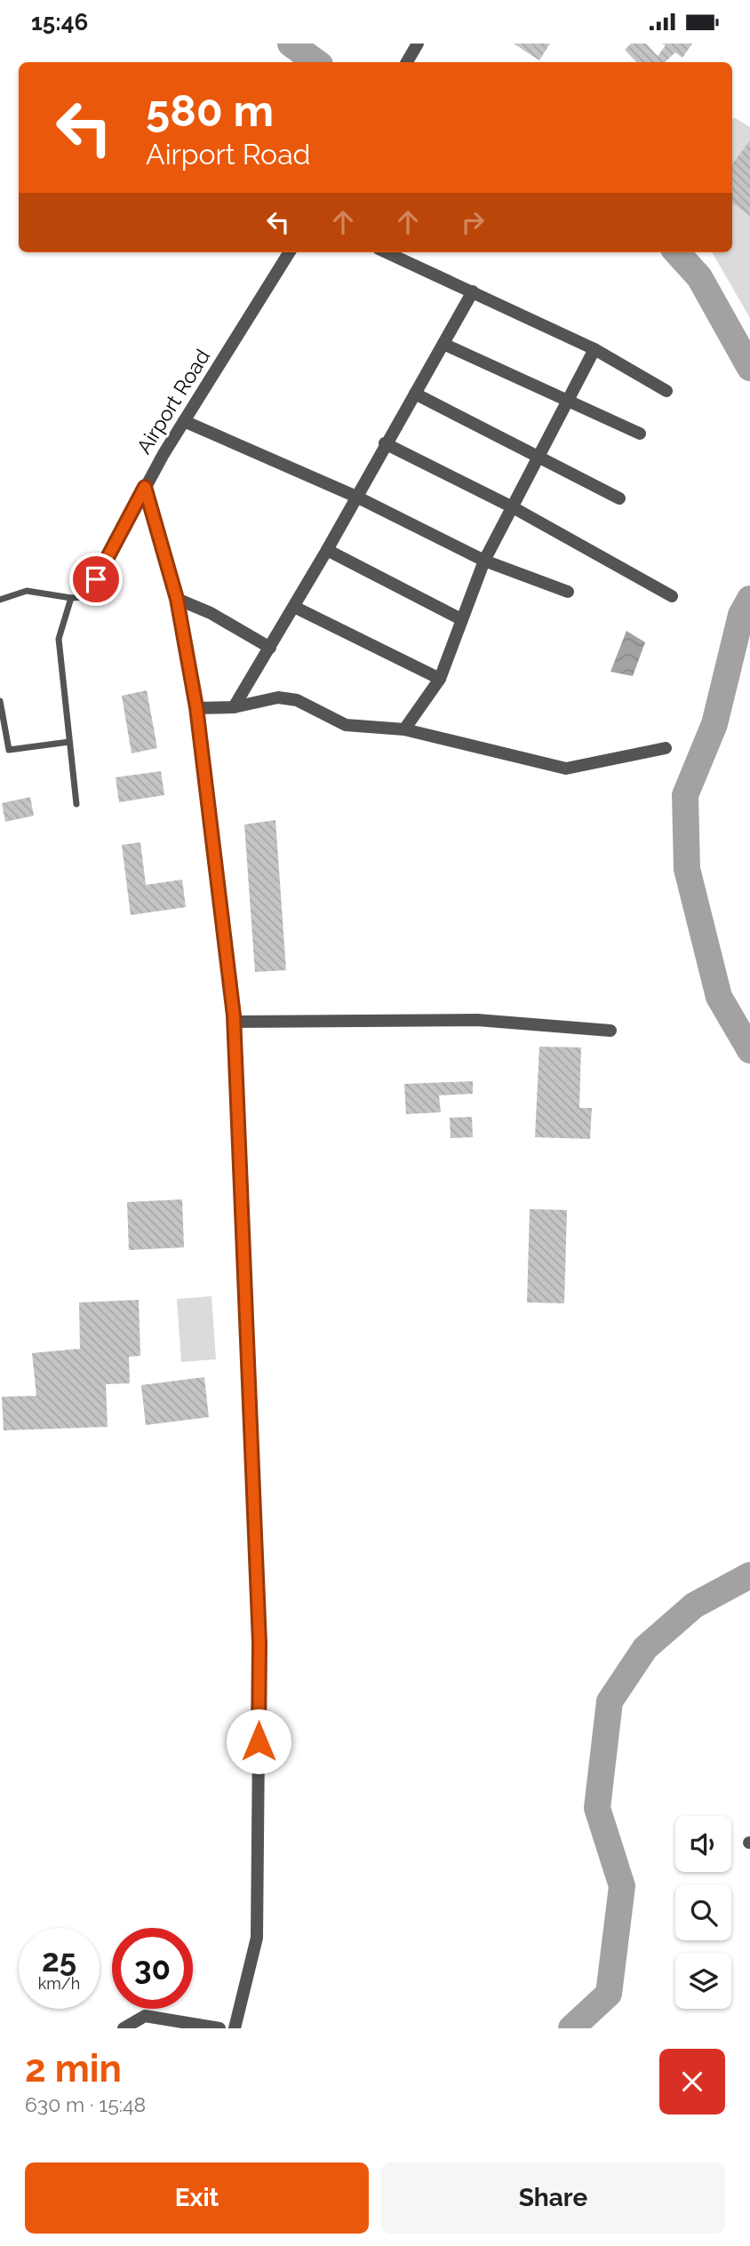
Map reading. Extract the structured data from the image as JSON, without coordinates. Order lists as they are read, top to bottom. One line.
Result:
{"streets":{"street":["Airport Road"]},"page":{"status":"15:46","turn":["580 m","Airport Road"],"speed":"25 km/h","limit":"30","heading":["2 min","630 m · 15:48"],"buttons":["Exit","Share"]}}
